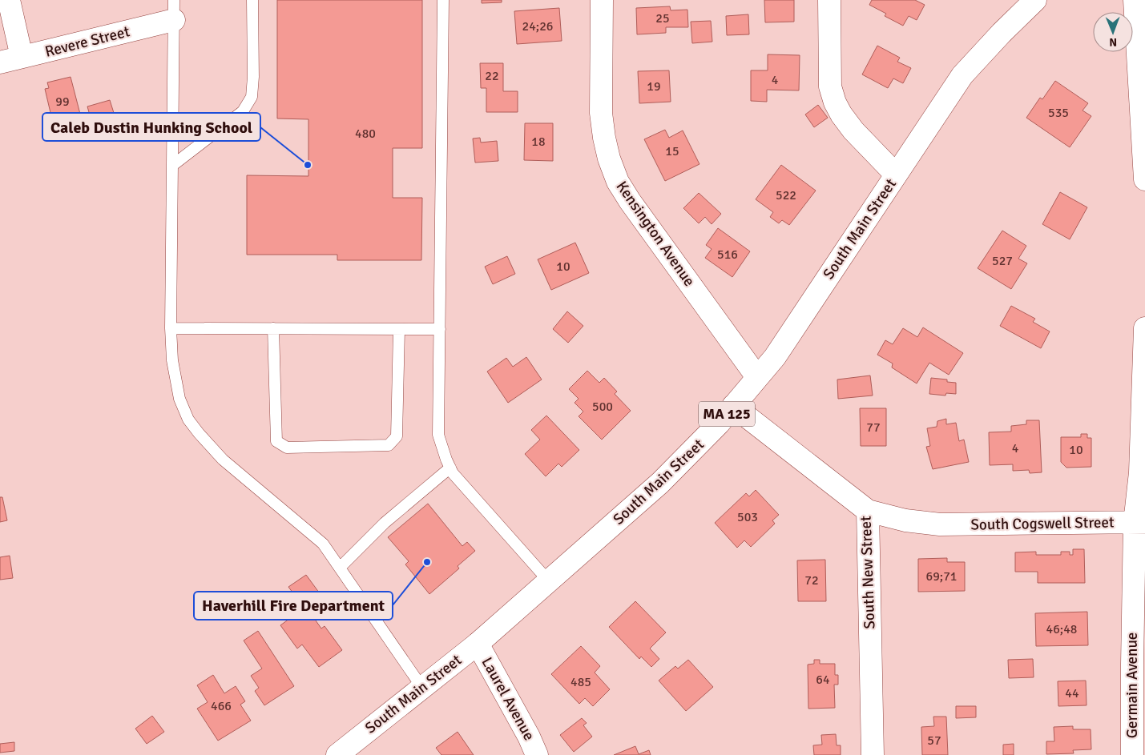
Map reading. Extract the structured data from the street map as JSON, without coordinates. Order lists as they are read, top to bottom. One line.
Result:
{"streets":{"street":["Revere Street","South Main Street","Kensington Avenue","MA 125","South Cogswell Street","South New Street","Germain Avenue","Laurel Avenue"]},"crossings":[["South Main Street","Kensington Avenue"],["South Main Street","South New Street"],["South Main Street","Laurel Avenue"],["South Cogswell Street","South New Street"],["South Cogswell Street","Germain Avenue"]],"places":["Caleb Dustin Hunking School","Haverhill Fire Department"],"house_numbers":["25","24;26","22","4","19","99","535","480","18","15","522","516","527","10","500","77","4","10","503","69;71","72","46;48","64","485","44","466","57"],"north":"bottom"}
